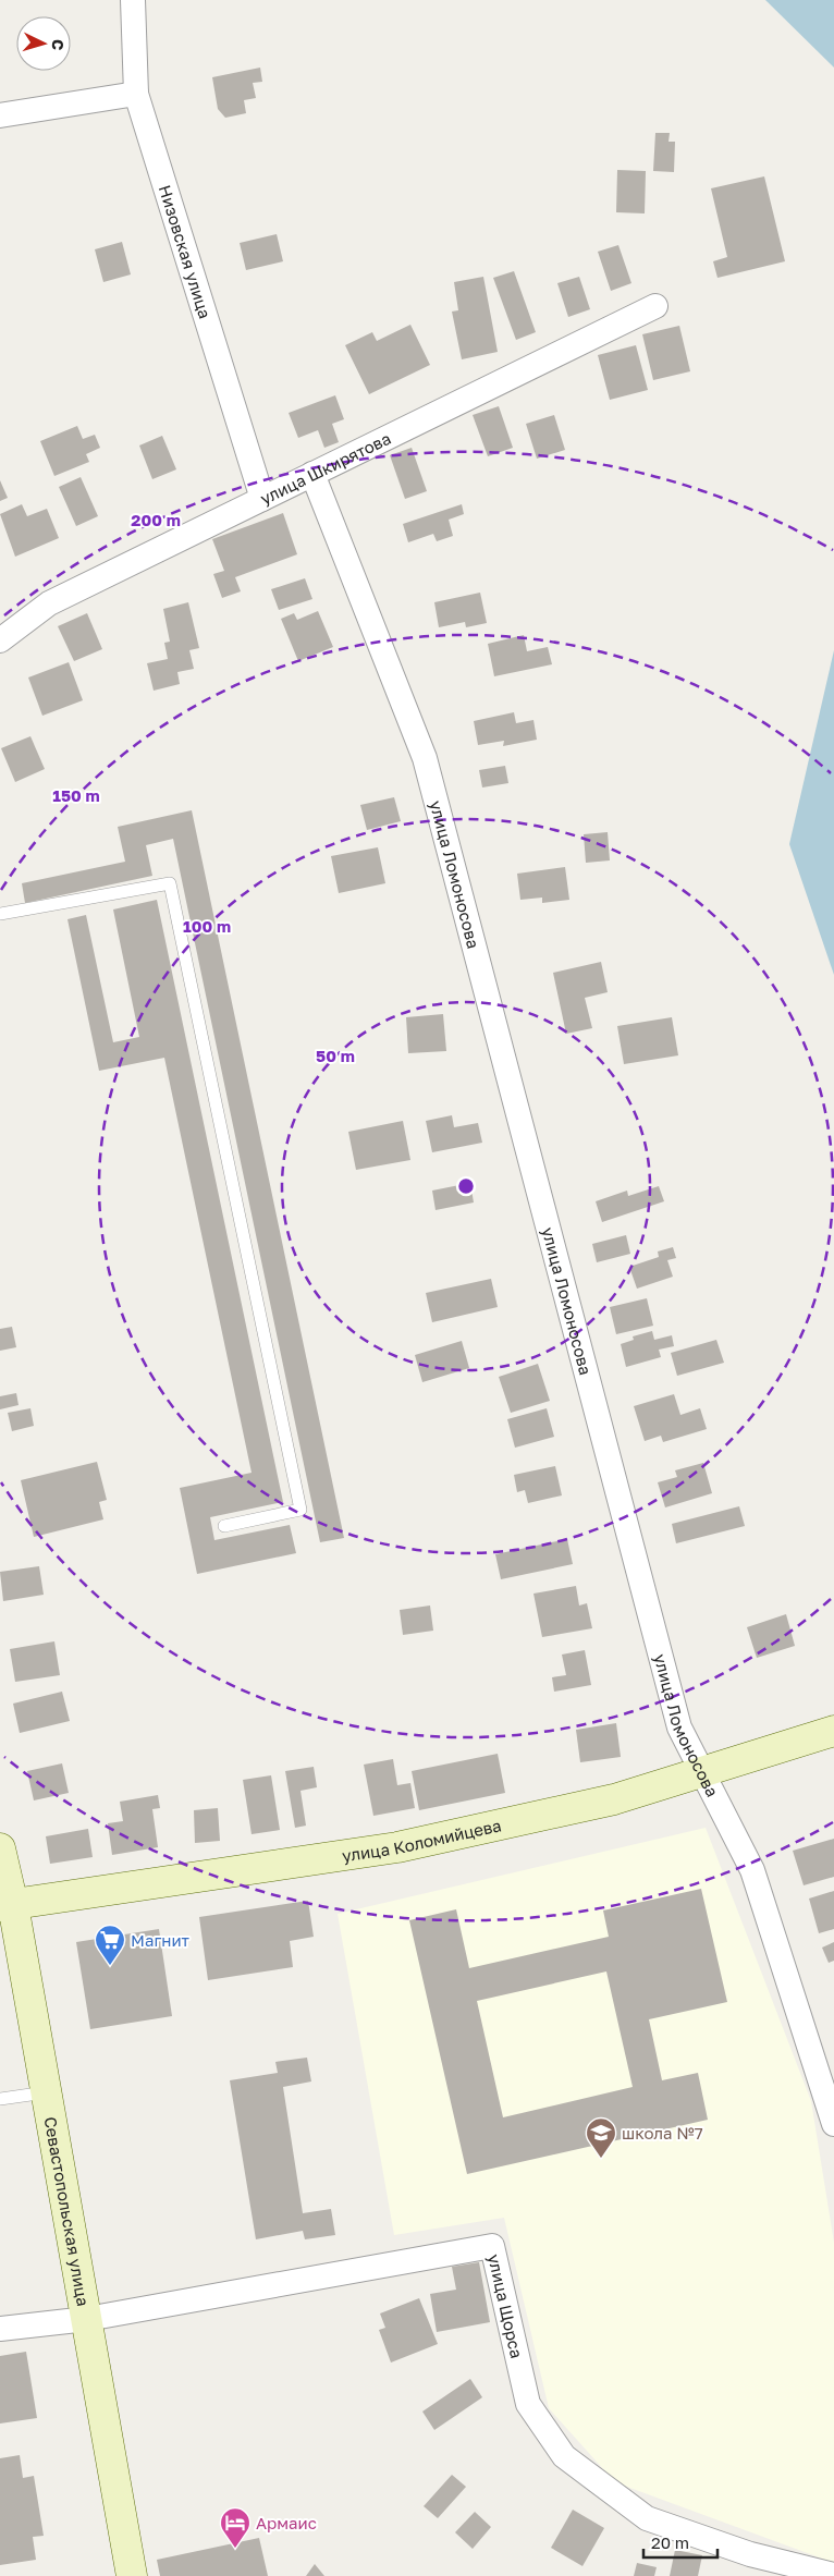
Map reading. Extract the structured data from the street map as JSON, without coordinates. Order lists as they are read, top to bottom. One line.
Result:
{"streets":{"main road":["улица Коломийцева","Севастопольская улица"],"street":["Низовская улица","улица Шкирятова","улица Ломоносова","улица Щорса"]},"crossings":[["Низовская улица","улица Шкирятова"],["улица Шкирятова","улица Ломоносова"],["улица Ломоносова","улица Коломийцева"],["улица Коломийцева","Севастопольская улица"],["Севастопольская улица","улица Щорса"]],"places":{"supermarket":["Магнит"],"school or university":["школа №7"],"hotel":["Армаис"]},"scale_bar":"20 m","north":"right","rings":["200 m","150 m","100 m","50 m"]}
